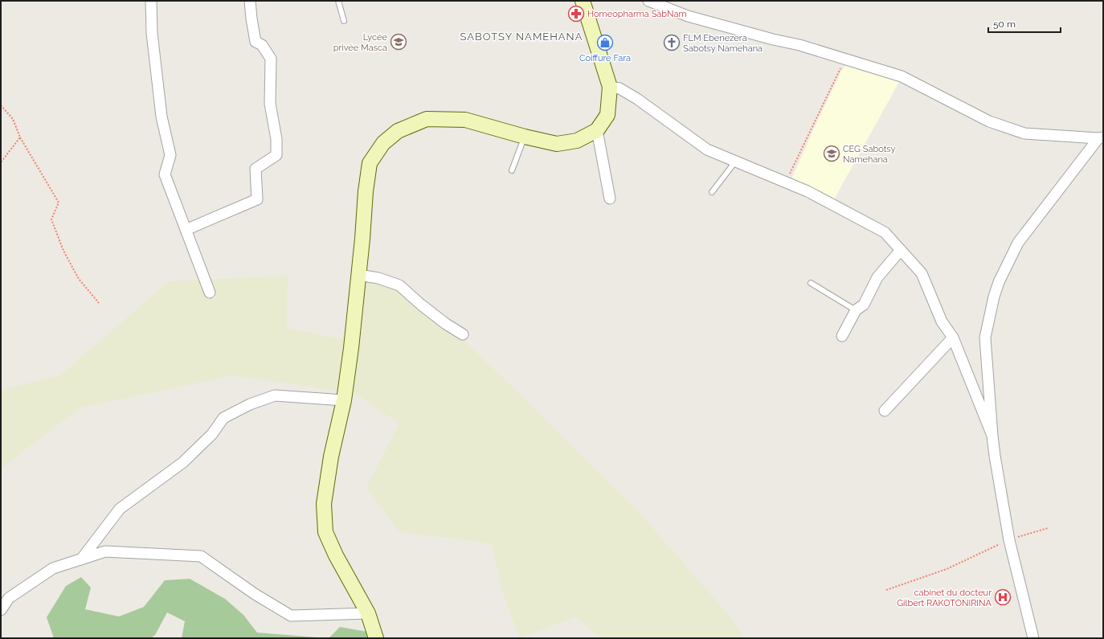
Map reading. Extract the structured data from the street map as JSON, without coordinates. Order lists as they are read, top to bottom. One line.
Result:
{"districts":["SABOTSY NAMEHANA"],"places":{"pharmacy":["Homeopharma SabNam"],"school or university":["Lycée privée Masca","CEG Sabotsy Namehana"],"shop":["Coiffure Fara"],"church":["FLM Ebenezera Sabotsy Namehana"],"hospital":["cabinet du docteur Gilbert RAKOTONIRINA"]},"scale_bar":"50 m"}
